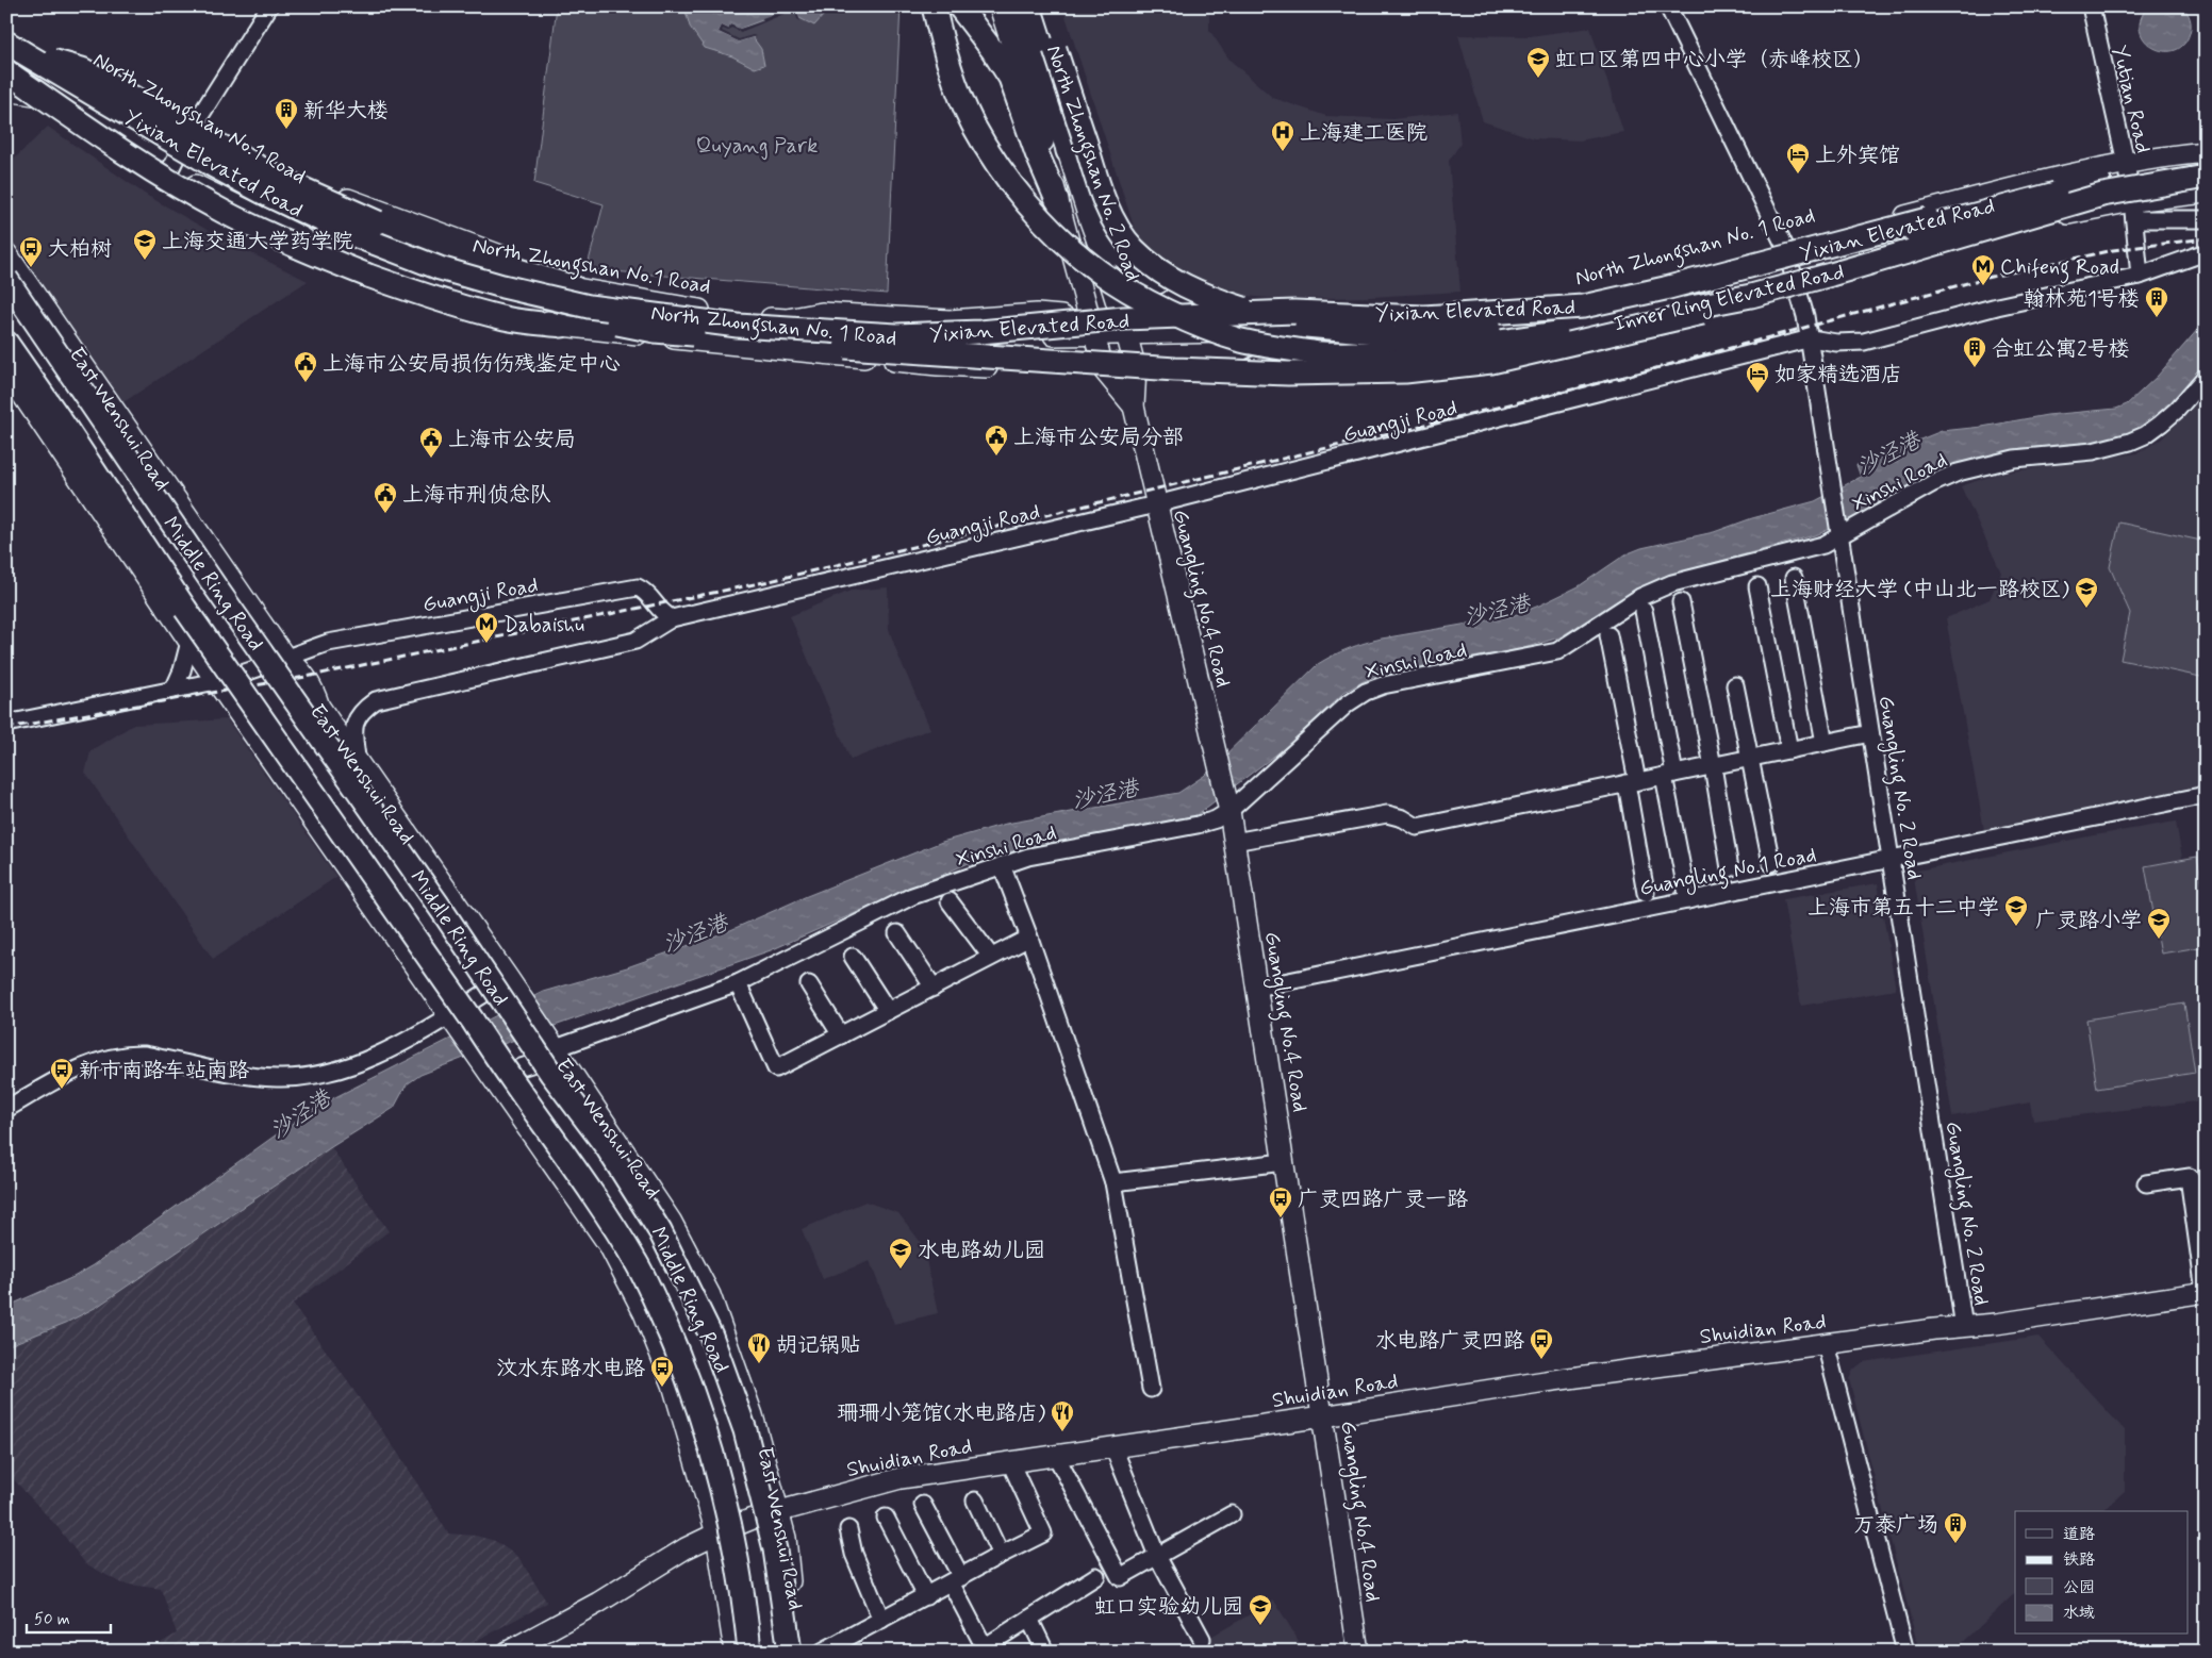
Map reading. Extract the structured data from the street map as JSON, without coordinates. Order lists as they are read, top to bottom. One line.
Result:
{"streets":{"highway":["Yixian Elevated Road","Inner Ring Elevated Road","Middle Ring Road"],"main road":["North Zhongshan No.1 Road","North Zhongshan No. 2 Road","North Zhongshan No. 1 Road","East Wenshui Road","Guangling No.4 Road","Shuidian Road"],"street":["Yutian Road","Guangji Road","Xinshi Road","Guangling No. 2 Road","Guangling No.1 Road"]},"crossings":[["Yutian Road","North Zhongshan No. 1 Road"],["North Zhongshan No.1 Road","North Zhongshan No. 2 Road"],["North Zhongshan No.1 Road","North Zhongshan No. 1 Road"],["Yixian Elevated Road","Inner Ring Elevated Road"],["North Zhongshan No. 2 Road","North Zhongshan No. 1 Road"],["North Zhongshan No. 2 Road","Guangling No.4 Road"],["North Zhongshan No. 1 Road","Inner Ring Elevated Road"],["East Wenshui Road","Guangji Road"],["East Wenshui Road","Xinshi Road"],["East Wenshui Road","Shuidian Road"],["Guangji Road","Guangling No.4 Road"],["Guangji Road","Guangling No. 2 Road"],["Xinshi Road","Guangling No.4 Road"],["Xinshi Road","Guangling No. 2 Road"],["Guangling No.4 Road","Guangling No.1 Road"],["Guangling No.4 Road","Shuidian Road"],["Guangling No. 2 Road","Guangling No.1 Road"],["Guangling No. 2 Road","Shuidian Road"]],"water":["沙泾港"],"parks":["Quyang Park"],"places":{"school or university":["虹口区第四中心小学（赤峰校区）","上海交通大学药学院","上海财经大学 (中山北一路校区)","上海市第五十二中学","广灵路小学","水电路幼儿园","虹口实验幼儿园"],"building":["新华大楼","翰林苑1号楼","合虹公寓2号楼","万泰广场"],"hospital":["上海建工医院"],"hotel":["上外宾馆","如家精选酒店"],"bus stop":["大柏树","新市南路车站南路","广灵四路广灵一路","水电路广灵四路","汶水东路水电路"],"metro station":["Chifeng Road","Dabaishu"],"public building":["上海市公安局损伤伤残鉴定中心","上海市公安局分部","上海市公安局","上海市刑侦总队"],"restaurant":["胡记锅贴","珊珊小笼馆(水电路店)"]},"legend":["道路","铁路","公园","水域"],"scale_bar":"50 m"}
